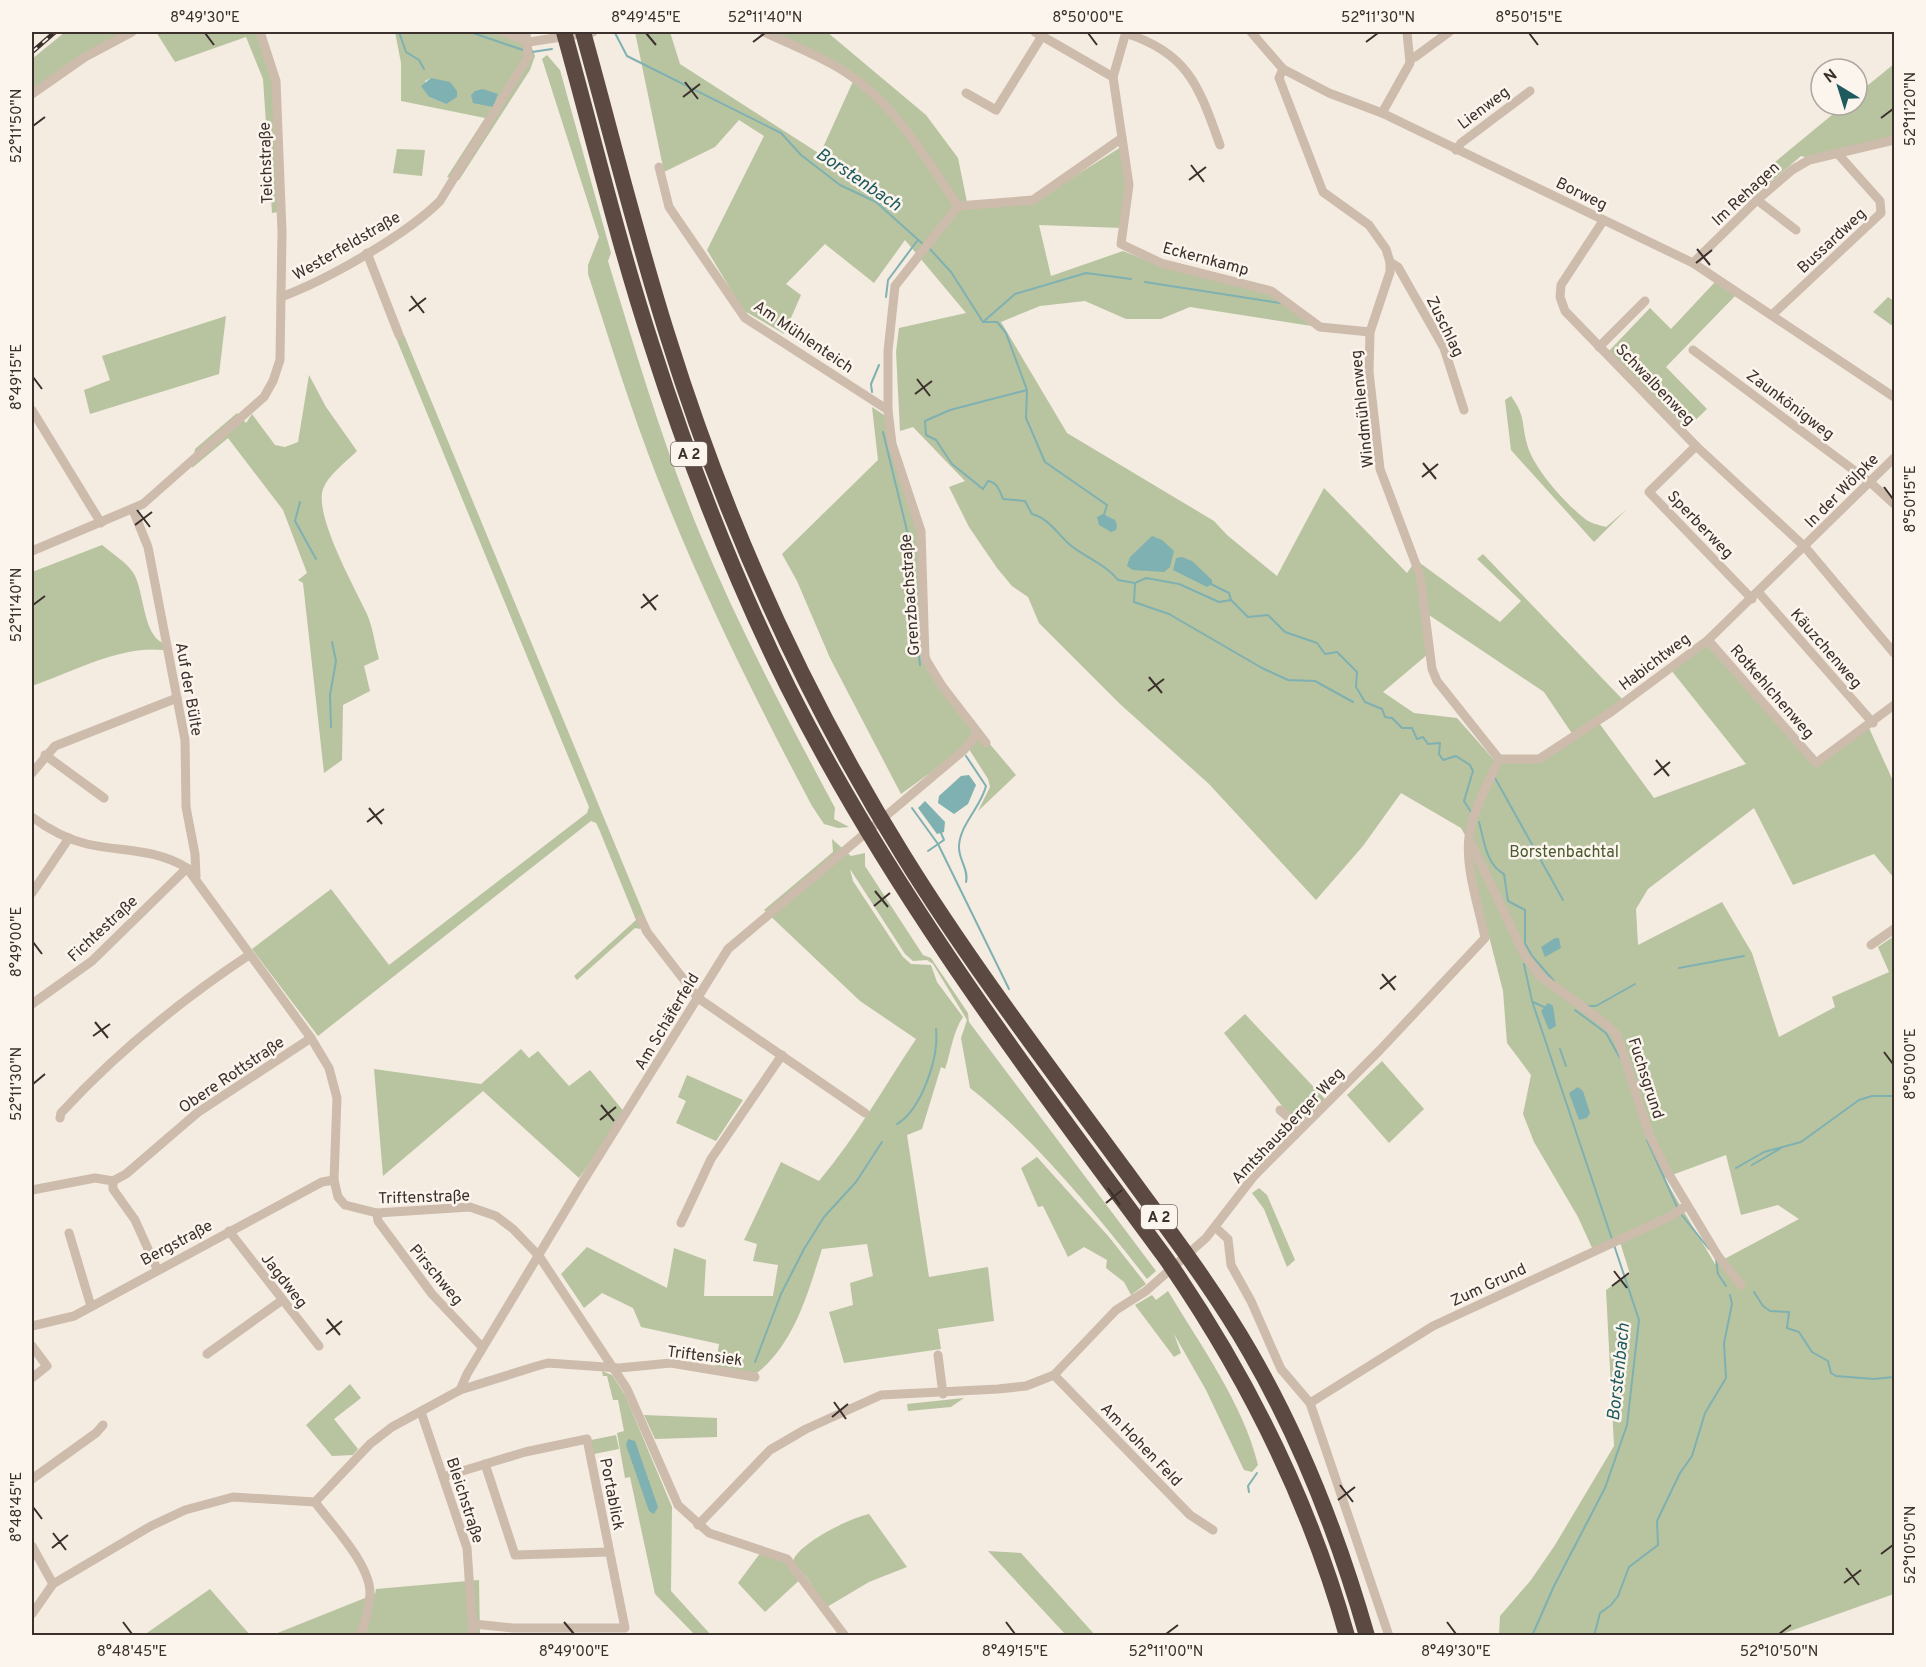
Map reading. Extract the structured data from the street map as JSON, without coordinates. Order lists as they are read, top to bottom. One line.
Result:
{"streets":{"highway":["A 2"],"street":["Lienweg","Teichstraße","Borweg","Im Rehagen","Bussardweg","Westerfeldstraße","Eckernkamp","Zuschlag","Am Mühlenteich","Schwalbenweg","Zaunkönigweg","Windmühlenweg","In der Wölpke","Sperberweg","Grenzbachstraße","Käuzchenweg","Habichtweg","Auf der Bülte","Rotkehlchenweg","Fichtestraße","Am Schäferfeld","Obere Rottstraße","Fuchsgrund","Amtshausberger Weg","Triftenstraße","Bergstraße","Pirschweg","Jagdweg","Zum Grund","Triftensiek","Am Hohen Feld","Portablick","Bleichstraße"]},"crossings":[["Lienweg","Borweg"],["Teichstraße","Westerfeldstraße"],["Borweg","Im Rehagen"],["Borweg","Bussardweg"],["Borweg","Schwalbenweg"],["Im Rehagen","Bussardweg"],["Westerfeldstraße","Auf der Bülte"],["Eckernkamp","Windmühlenweg"],["Zuschlag","Windmühlenweg"],["Am Mühlenteich","Grenzbachstraße"],["Schwalbenweg","In der Wölpke"],["Schwalbenweg","Sperberweg"],["Schwalbenweg","Habichtweg"],["Zaunkönigweg","In der Wölpke"],["Windmühlenweg","Habichtweg"],["Windmühlenweg","Amtshausberger Weg"],["In der Wölpke","Habichtweg"],["Sperberweg","Käuzchenweg"],["Sperberweg","Habichtweg"],["Grenzbachstraße","Am Schäferfeld"],["Käuzchenweg","Habichtweg"],["Käuzchenweg","Rotkehlchenweg"],["Habichtweg","Rotkehlchenweg"],["Habichtweg","Amtshausberger Weg"],["Auf der Bülte","Triftenstraße"],["Fichtestraße","Triftenstraße"],["Am Schäferfeld","Triftenstraße"],["Am Schäferfeld","Pirschweg"],["Am Schäferfeld","Triftensiek"],["Obere Rottstraße","Triftenstraße"],["Fuchsgrund","Amtshausberger Weg"],["Fuchsgrund","Zum Grund"],["Amtshausberger Weg","Triftenstraße"],["Amtshausberger Weg","Am Hohen Feld"],["Triftenstraße","Bergstraße"],["Triftenstraße","Pirschweg"],["Triftenstraße","Triftensiek"],["Bergstraße","Jagdweg"],["Triftensiek","Bleichstraße"],["Portablick","Bleichstraße"]],"water":["Borstenbach"],"parks":["Borstenbachtal"],"north":"top left","coordinates":["8°49'30\"E","8°49'45\"E","52°11'40\"N","8°50'00\"E","52°11'30\"N","8°50'15\"E","52°11'20\"N","52°11'50\"N","8°49'15\"E","8°49'00\"E","8°48'45\"E","52°10'50\"N","52°11'00\"N"]}
